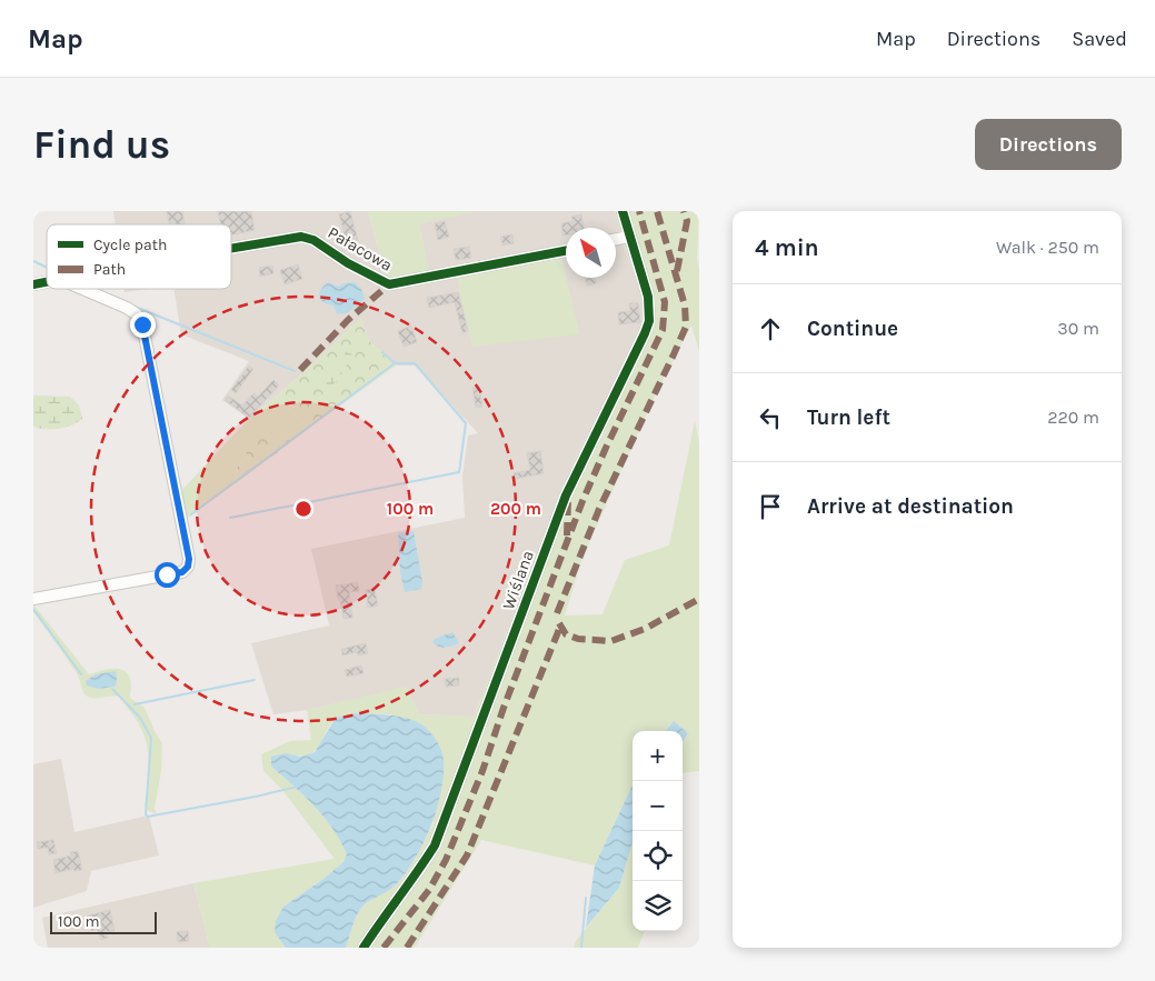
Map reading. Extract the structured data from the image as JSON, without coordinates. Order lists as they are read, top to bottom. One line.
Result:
{"streets":{"street":["Pałacowa","Wiślana"]},"legend":["Cycle path","Path"],"scale_bar":"100 m","north":"top left","page":{"header":"Map","nav":["Map","Directions","Saved"],"buttons":"Directions","title":"Find us","heading":["4 min","Walk · 250 m"],"list":[["Continue","30 m"],["Turn left","220 m"],"Arrive at destination"],"map_buttons":["+","−"],"scale":"100 m"},"rings":["100 m","200 m"]}
